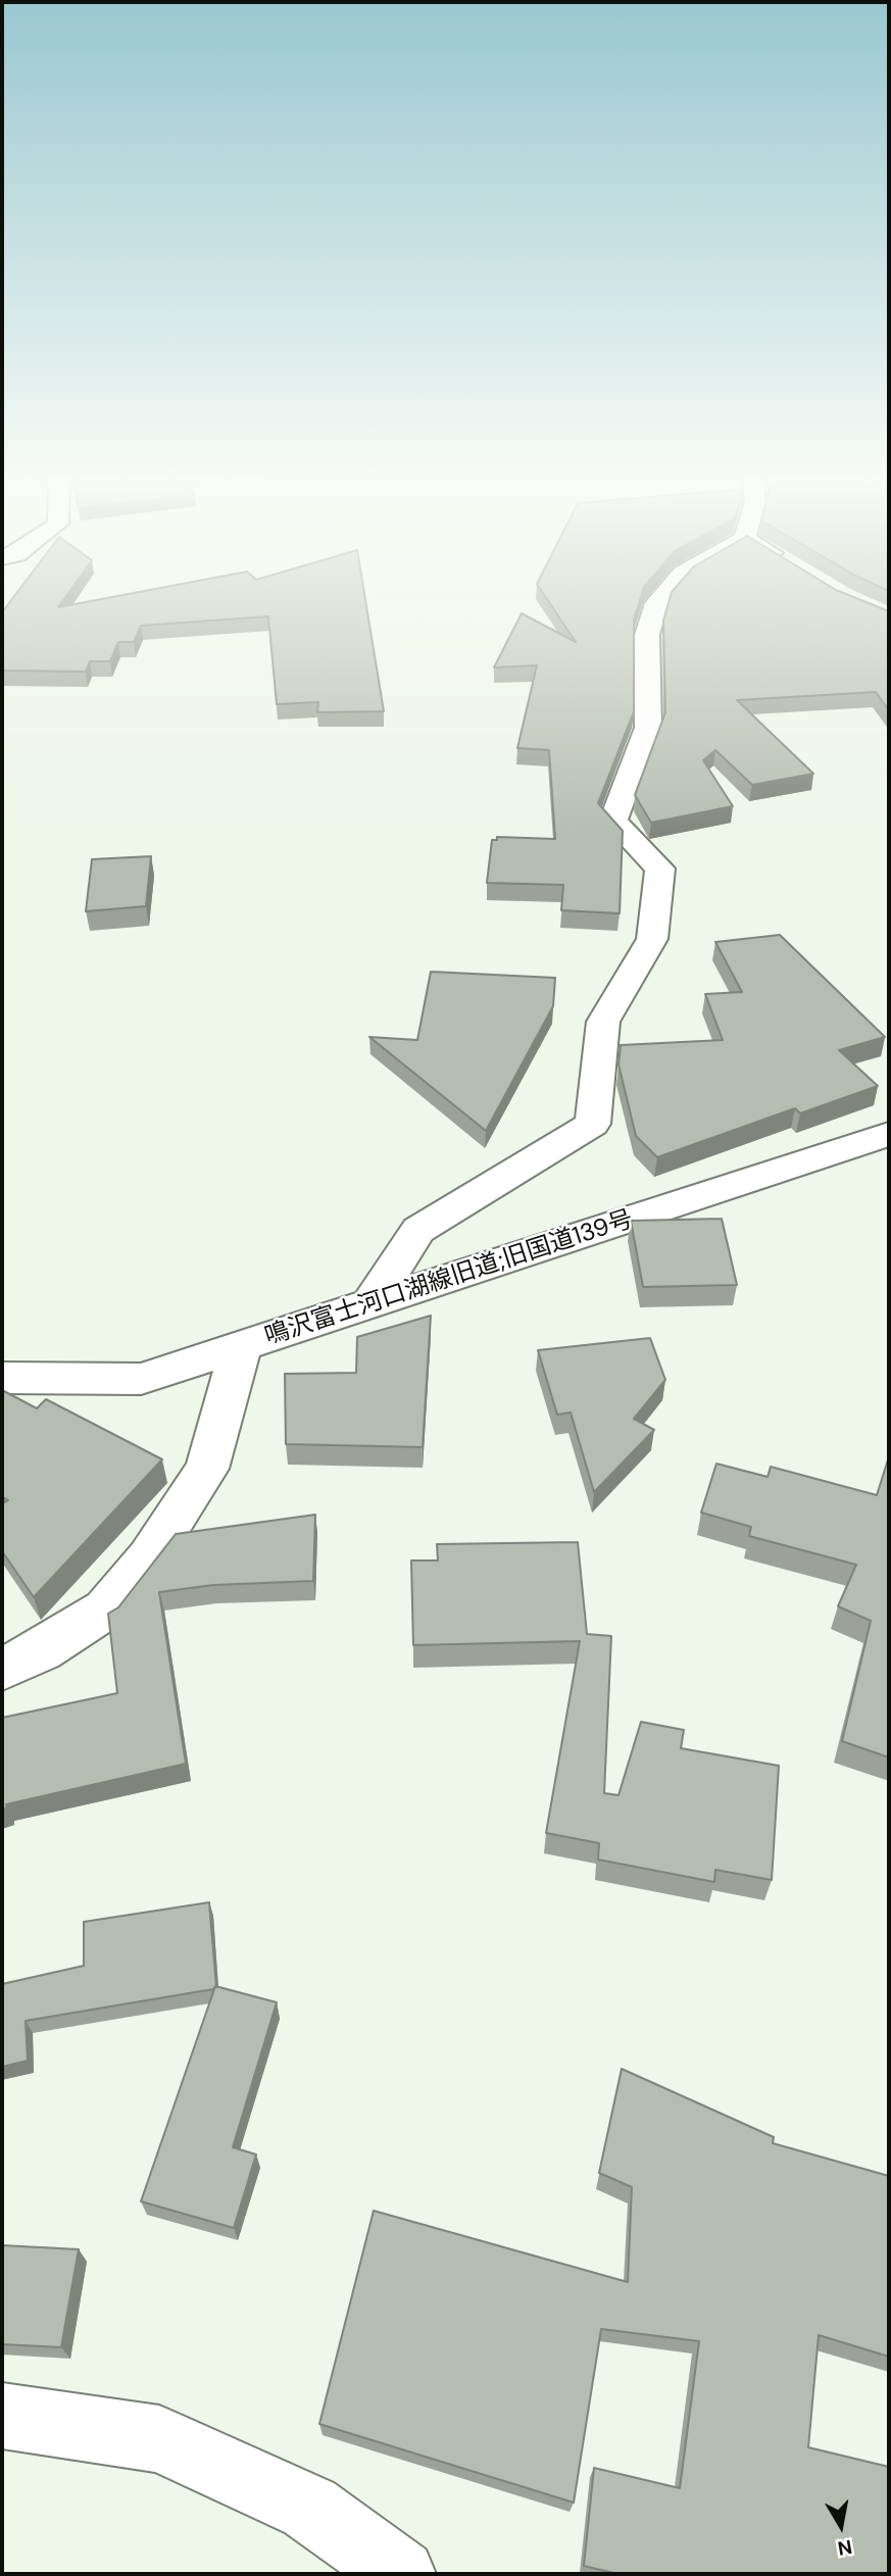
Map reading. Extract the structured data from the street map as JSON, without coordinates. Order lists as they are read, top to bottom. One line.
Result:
{"streets":{"street":["鳴沢富士河口湖線旧道;旧国道139号"]},"north":"bottom"}
